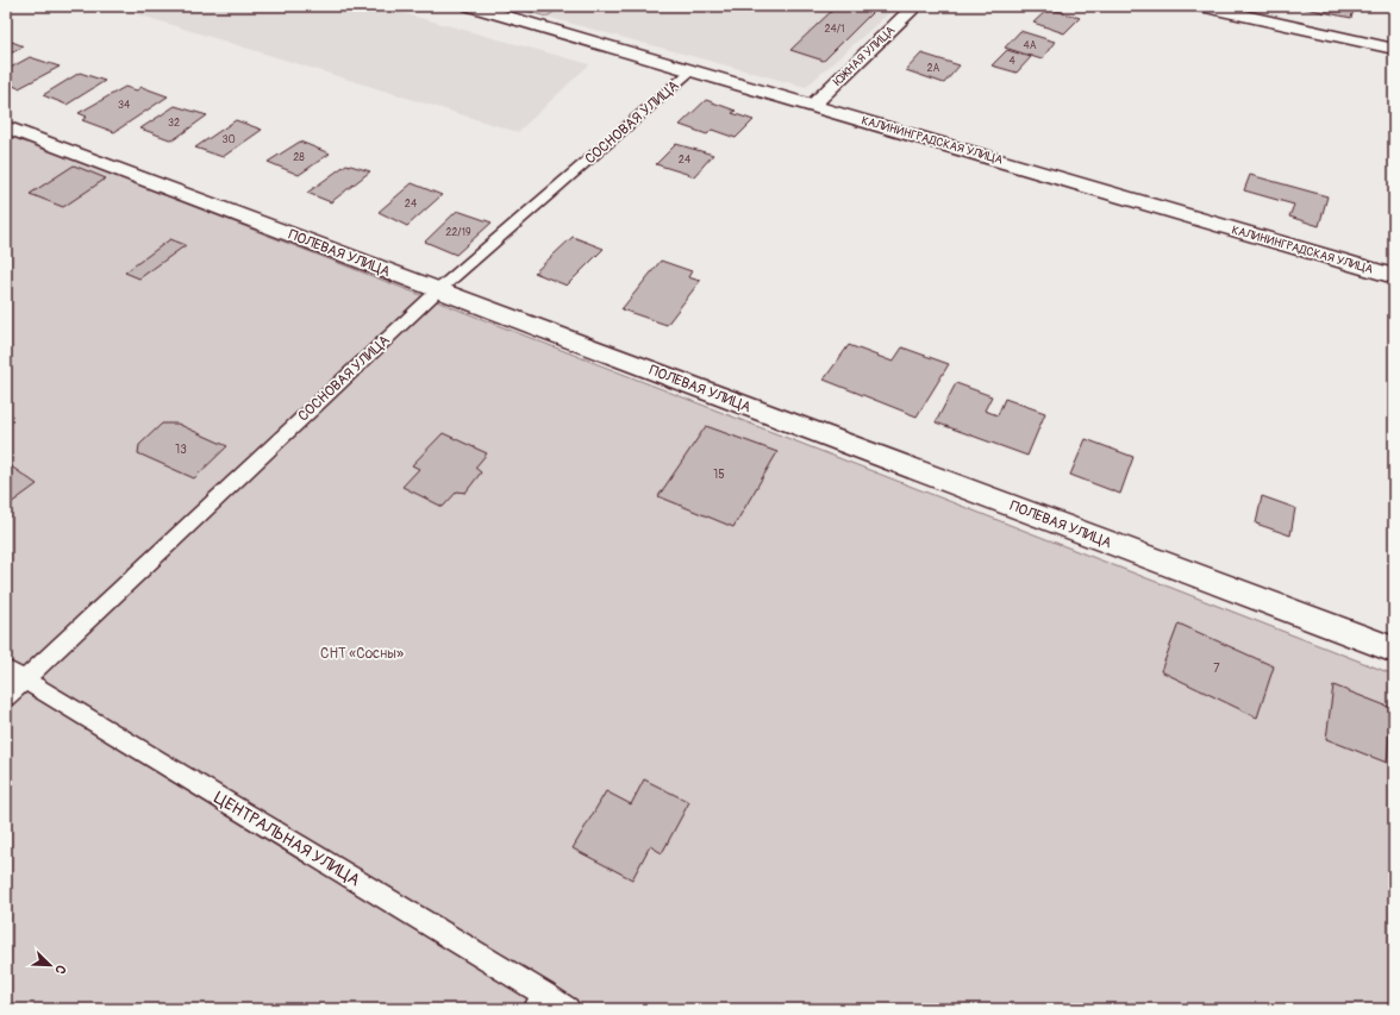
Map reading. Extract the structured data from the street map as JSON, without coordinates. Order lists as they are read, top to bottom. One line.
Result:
{"streets":{"street":["ЮЖНАЯ УЛИЦА","КАЛИНИНГРАДСКАЯ УЛИЦА","ПОЛЕВАЯ УЛИЦА"],"lane":["СОСНОВАЯ УЛИЦА","ЦЕНТРАЛЬНАЯ УЛИЦА"]},"crossings":[["ЮЖНАЯ УЛИЦА","КАЛИНИНГРАДСКАЯ УЛИЦА"],["СОСНОВАЯ УЛИЦА","КАЛИНИНГРАДСКАЯ УЛИЦА"],["СОСНОВАЯ УЛИЦА","ПОЛЕВАЯ УЛИЦА"],["СОСНОВАЯ УЛИЦА","ЦЕНТРАЛЬНАЯ УЛИЦА"]],"parks":["СНТ «Сосны»"],"house_numbers":["24/1","4А","4","2А","34","32","30","28","24","24","22/19","13","15","7"],"north":"bottom right"}
